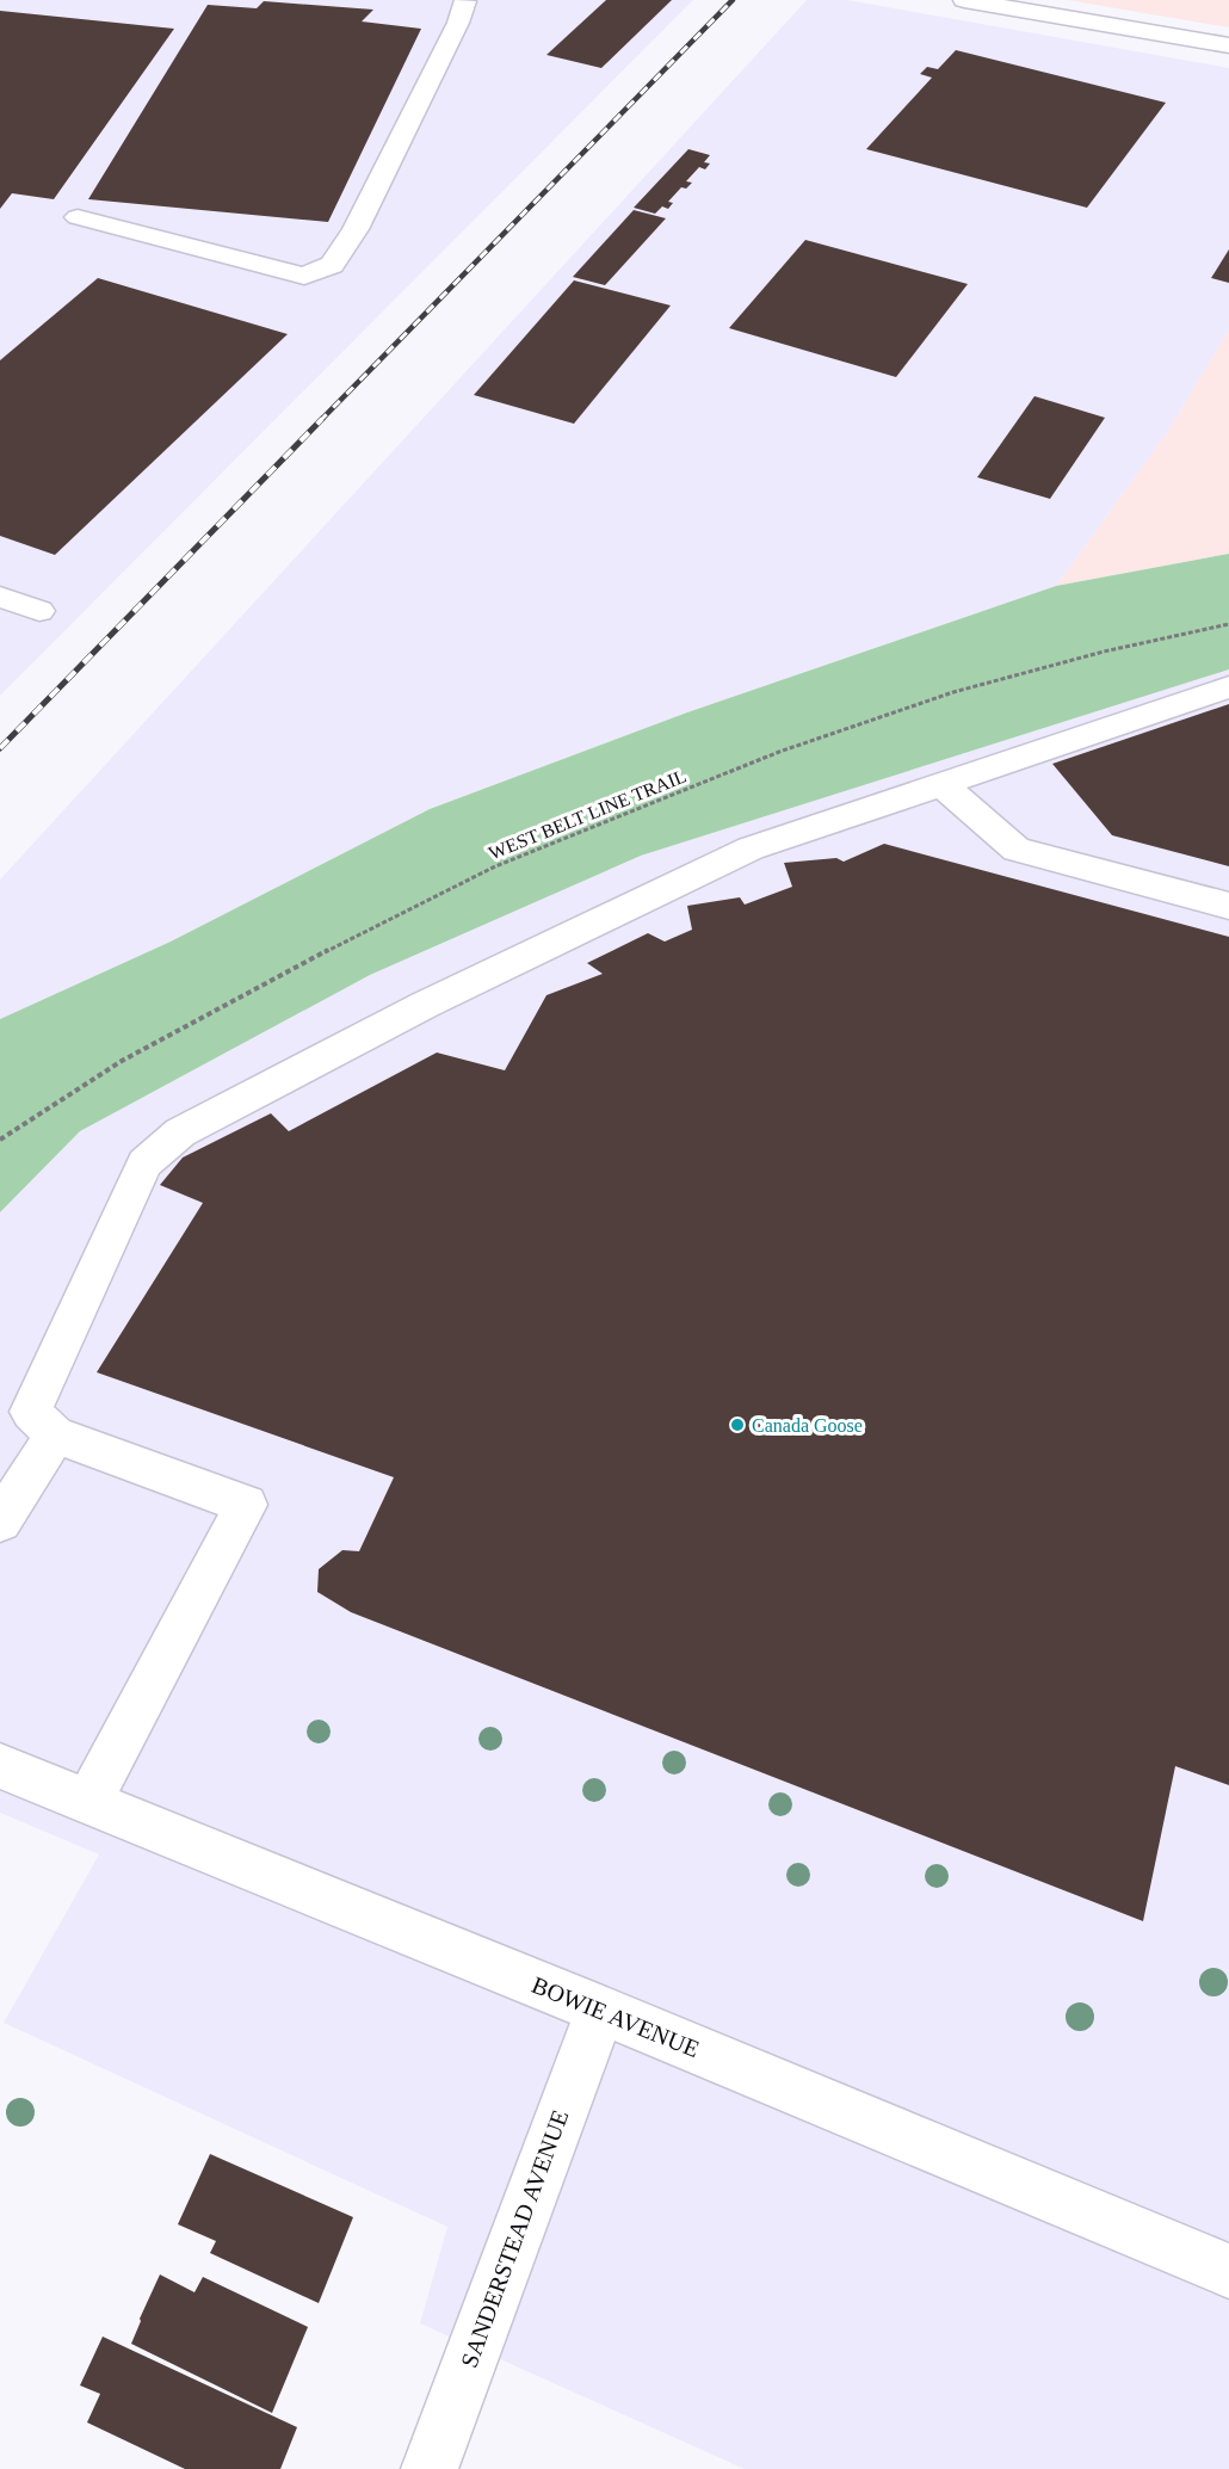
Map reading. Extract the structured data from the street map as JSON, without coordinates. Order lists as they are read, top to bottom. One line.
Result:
{"streets":{"street":["BOWIE AVENUE","SANDERSTEAD AVENUE"],"path":["WEST BELT LINE TRAIL"]},"crossings":[["BOWIE AVENUE","SANDERSTEAD AVENUE"]],"places":["Canada Goose"]}
